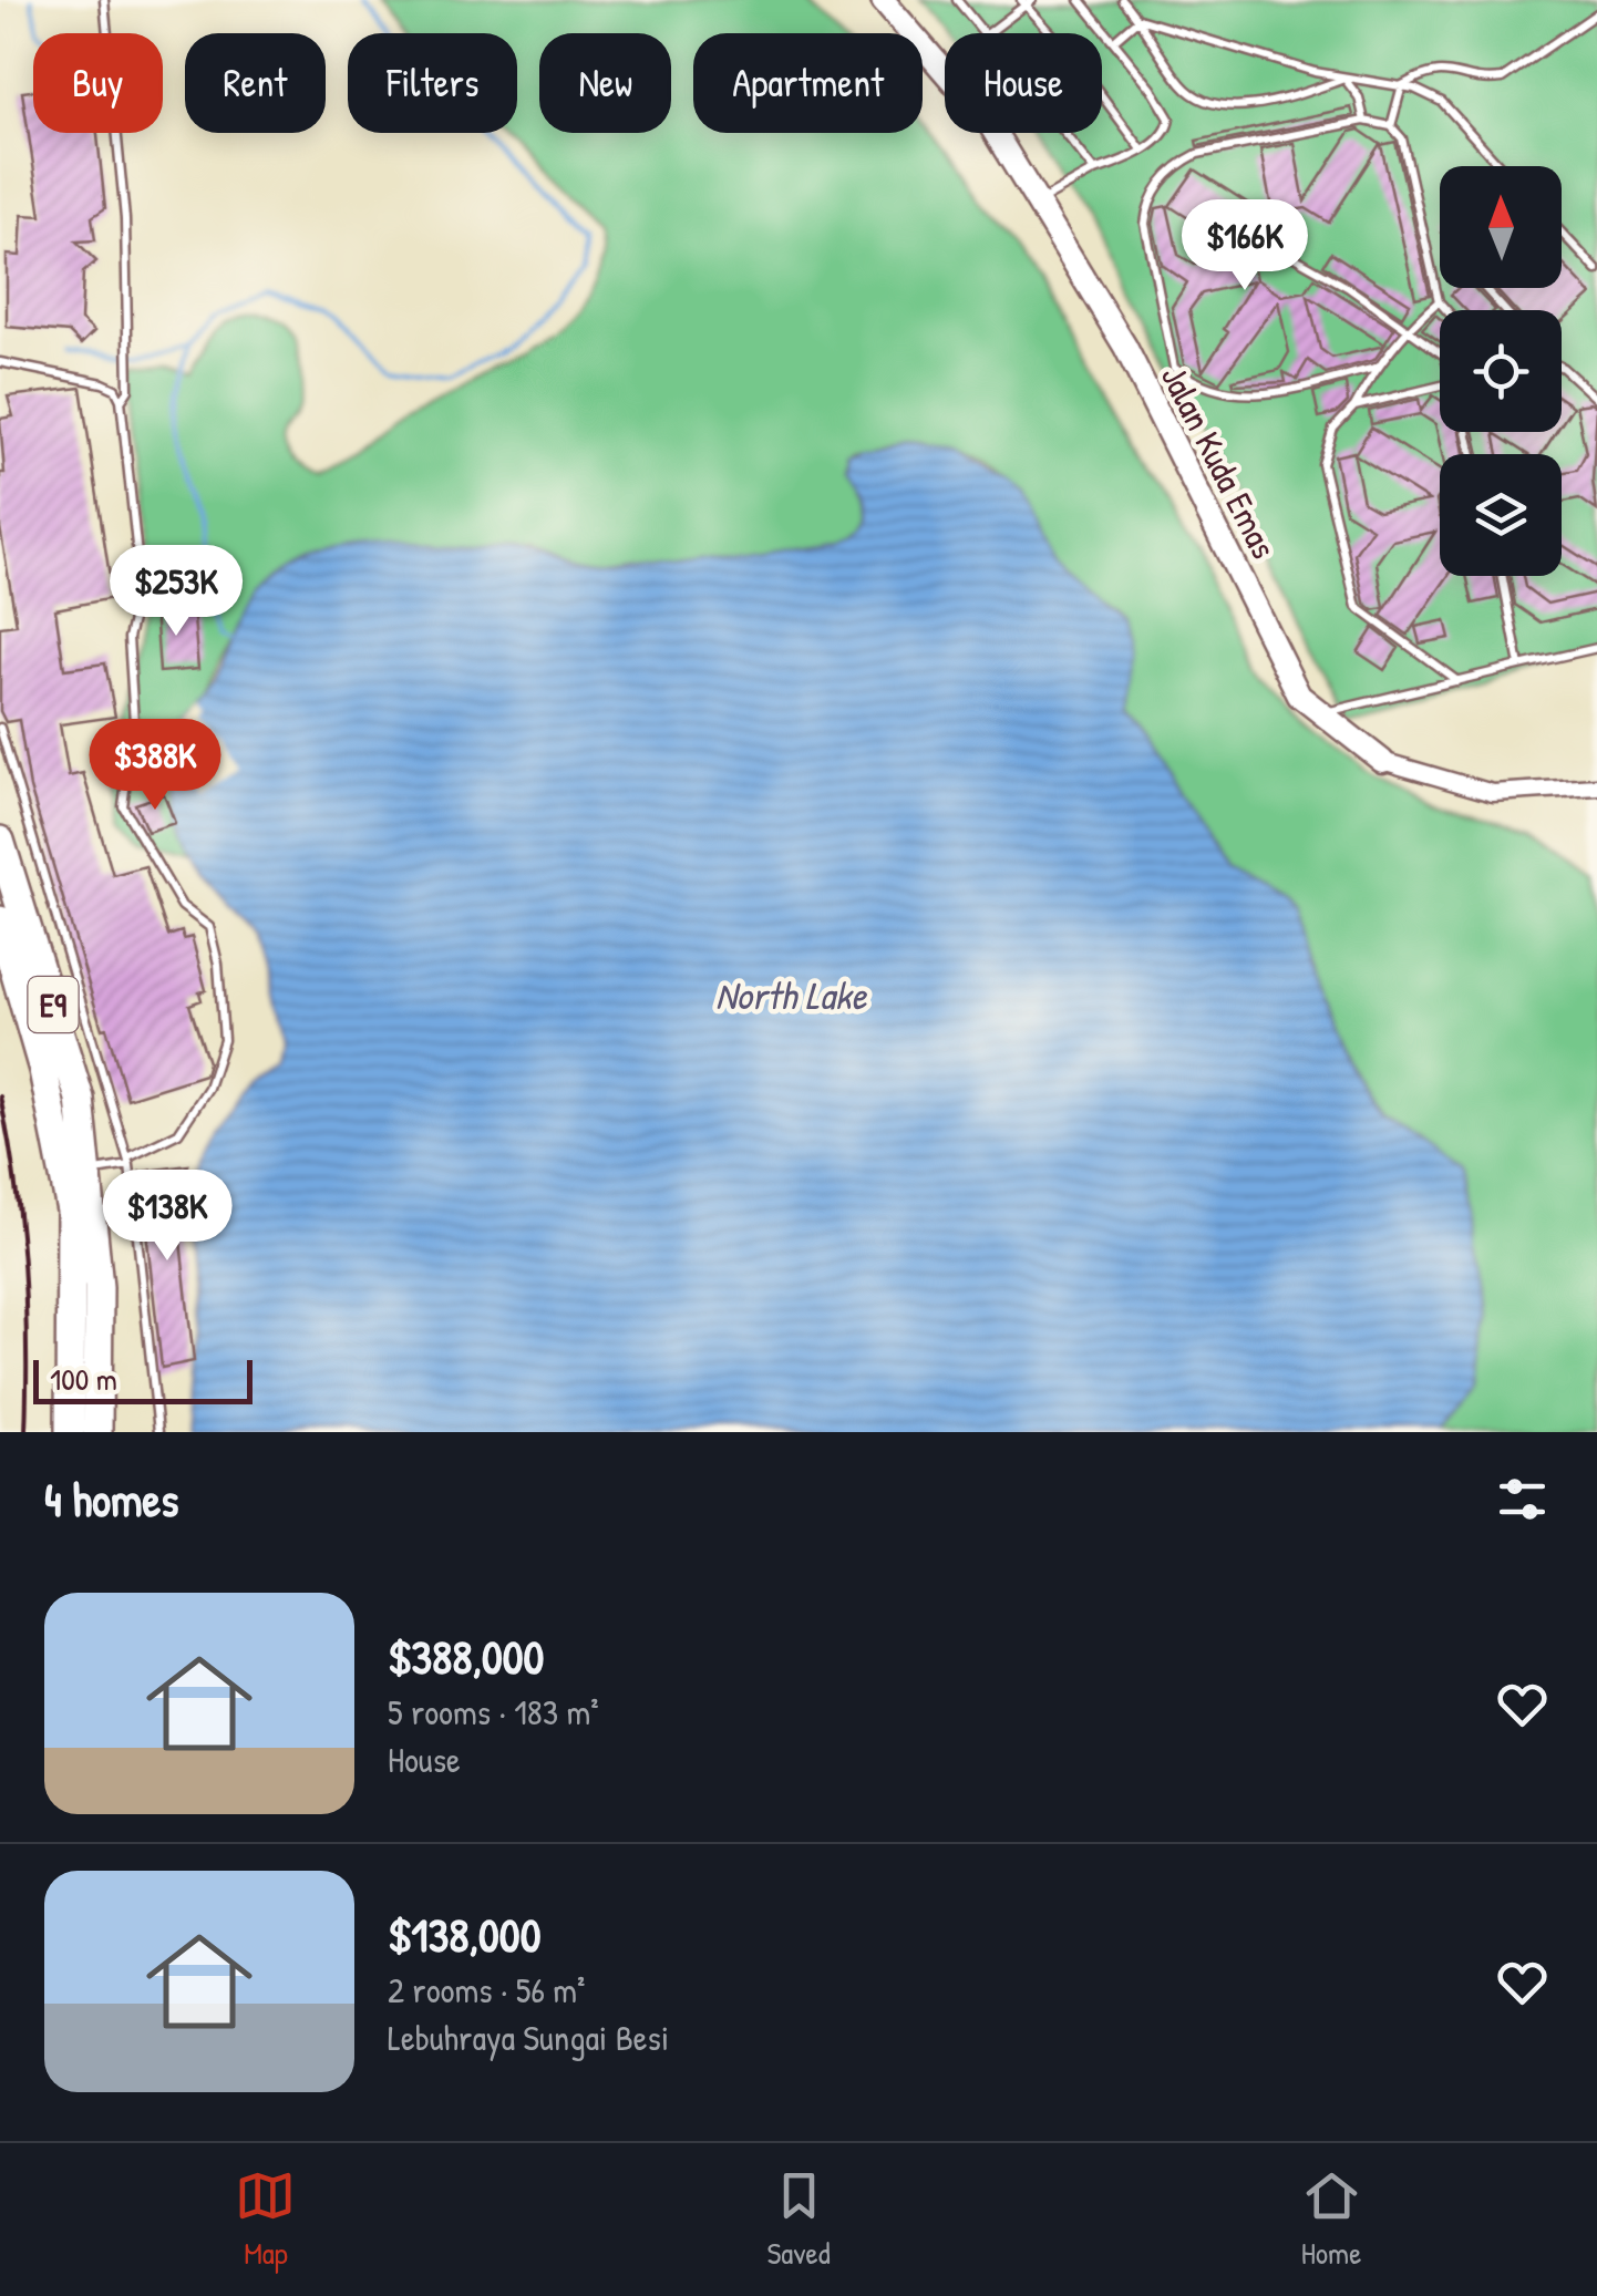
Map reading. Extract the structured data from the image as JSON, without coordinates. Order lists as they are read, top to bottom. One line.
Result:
{"streets":{"highway":["E9"],"street":["Jalan Kuda Emas"]},"water":["North Lake"],"scale_bar":"100 m","north":"top","page":{"chip":["Buy","Rent","Filters","New","Apartment","House"],"price":["$166K","$253K","$388K","$138K"],"scale":"100 m","heading":"4 homes","list":[{"name":"$388,000","note":"5 rooms · 183 m² · House"},{"name":"$138,000","note":"2 rooms · 56 m² · Lebuhraya Sungai Besi"}],"tabs":["Map","Saved","Home"]}}
